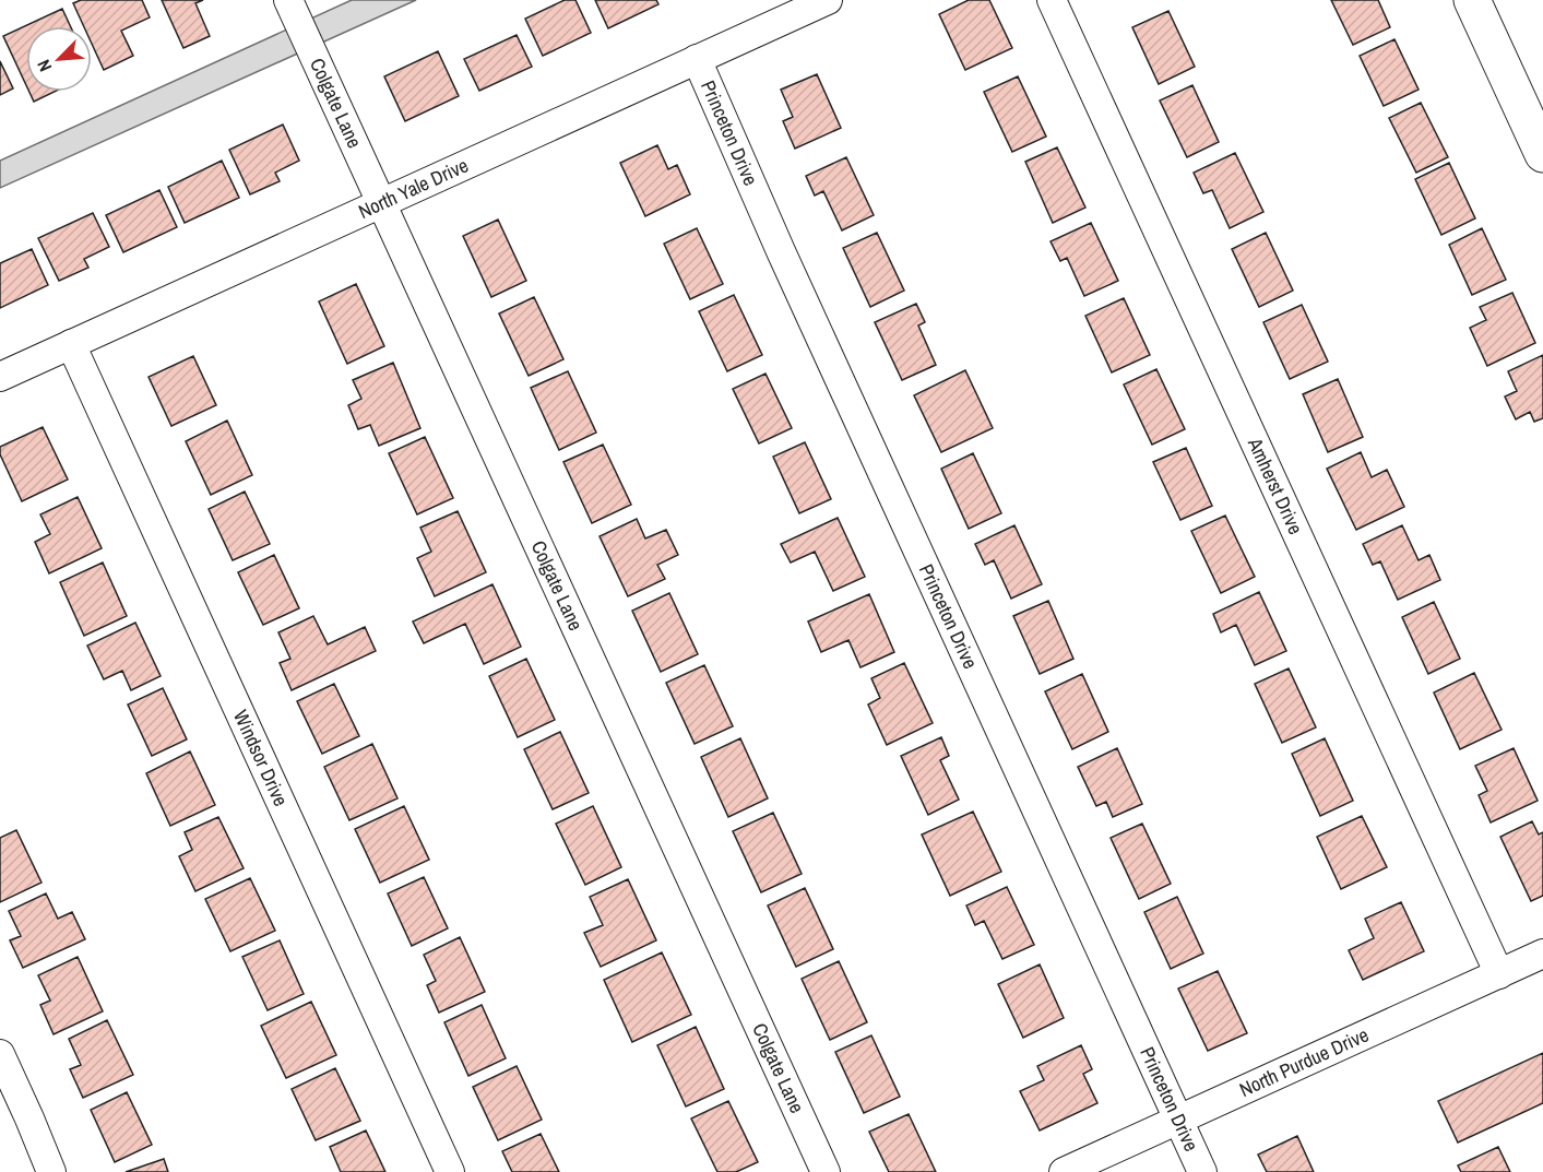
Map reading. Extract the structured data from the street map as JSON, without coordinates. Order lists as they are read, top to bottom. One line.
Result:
{"streets":{"street":["Colgate Lane","Princeton Drive","North Yale Drive","Amherst Drive","Windsor Drive","North Purdue Drive"]},"crossings":[["Colgate Lane","North Yale Drive"],["Princeton Drive","North Yale Drive"],["Princeton Drive","North Purdue Drive"],["North Yale Drive","Windsor Drive"],["Amherst Drive","North Purdue Drive"]],"north":"bottom left"}
